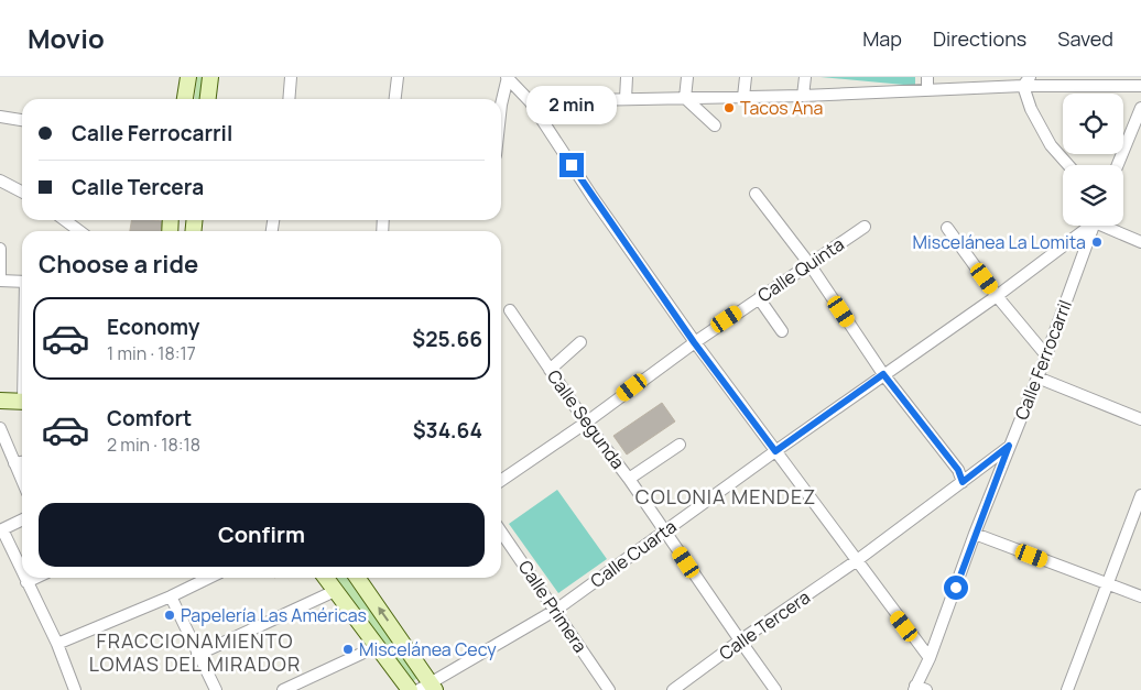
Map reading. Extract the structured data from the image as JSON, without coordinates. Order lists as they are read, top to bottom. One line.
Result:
{"streets":{"street":["Calle Quinta","Calle Ferrocarril","Calle Segunda","Calle Cuarta","Calle Primera","Calle Tercera"]},"crossings":[["Calle Quinta","Calle Segunda"],["Calle Ferrocarril","Calle Tercera"],["Calle Segunda","Calle Cuarta"],["Calle Segunda","Calle Tercera"],["Calle Cuarta","Calle Primera"]],"districts":["COLONIA MENDEZ","FRACCIONAMIENTO LOMAS DEL MIRADOR"],"places":["Tacos Ana","Miscelánea La Lomita","Papelería Las Américas","Miscelánea Cecy"],"page":{"header":"Movio","nav":["Map","Directions","Saved"],"bubble":"2 min","banner":["Calle Ferrocarril","Calle Tercera"],"heading":"Choose a ride","list":[{"name":"Economy","note":"1 min · 18:17","value":"$25.66"},{"name":"Comfort","note":"2 min · 18:18","value":"$34.64"}],"buttons":"Confirm"}}
